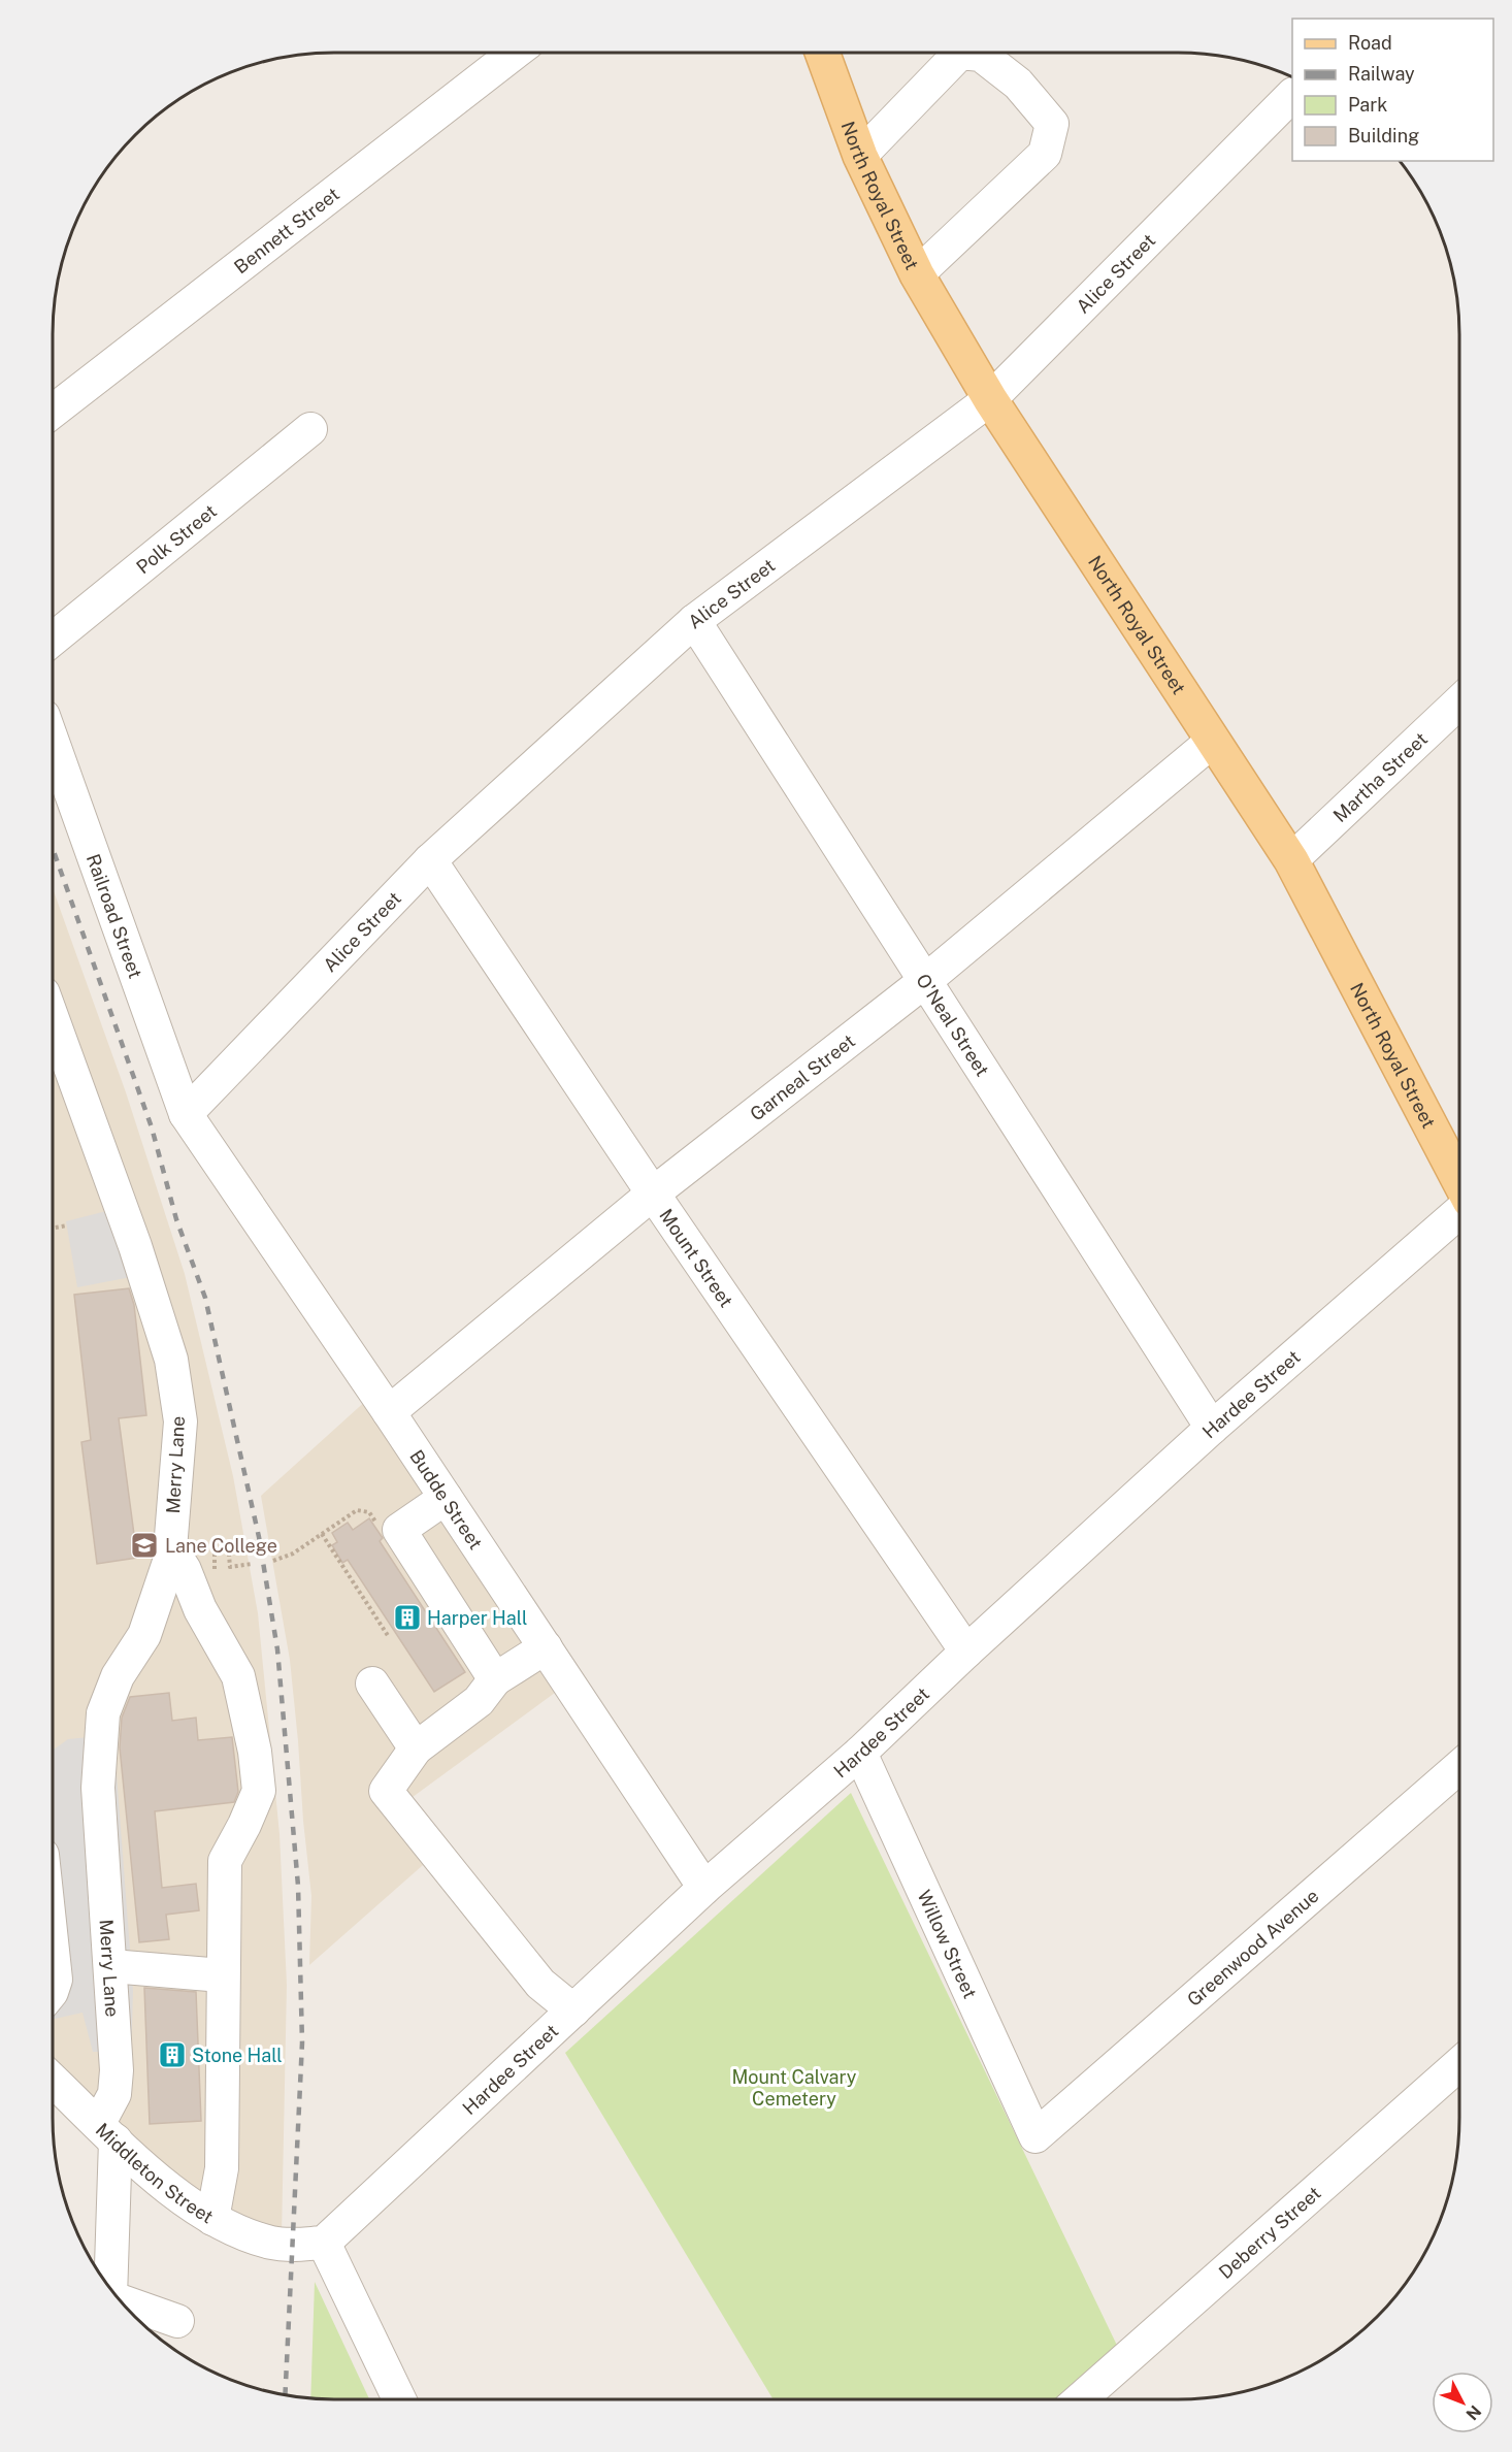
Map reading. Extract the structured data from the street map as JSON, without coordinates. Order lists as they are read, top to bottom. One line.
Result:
{"streets":{"main road":["North Royal Street"],"street":["Bennett Street","Alice Street","Polk Street","Martha Street","Railroad Street","O'Neal Street","Garneal Street","Mount Street","Hardee Street","Merry Lane","Budde Street","Willow Street","Greenwood Avenue","Middleton Street","Deberry Street"]},"crossings":[["North Royal Street","Alice Street"],["North Royal Street","Martha Street"],["North Royal Street","Garneal Street"],["Alice Street","Railroad Street"],["Alice Street","O'Neal Street"],["Alice Street","Mount Street"],["Alice Street","Budde Street"],["Railroad Street","Budde Street"],["O'Neal Street","Garneal Street"],["O'Neal Street","Hardee Street"],["Garneal Street","Mount Street"],["Garneal Street","Budde Street"],["Mount Street","Hardee Street"],["Hardee Street","Budde Street"],["Hardee Street","Willow Street"],["Hardee Street","Middleton Street"],["Merry Lane","Middleton Street"],["Willow Street","Greenwood Avenue"]],"parks":["Mount Calvary Cemetery"],"places":{"school or university":["Lane College"],"building":["Harper Hall","Stone Hall"]},"legend":["Road","Railway","Park","Building"],"north":"bottom right"}
